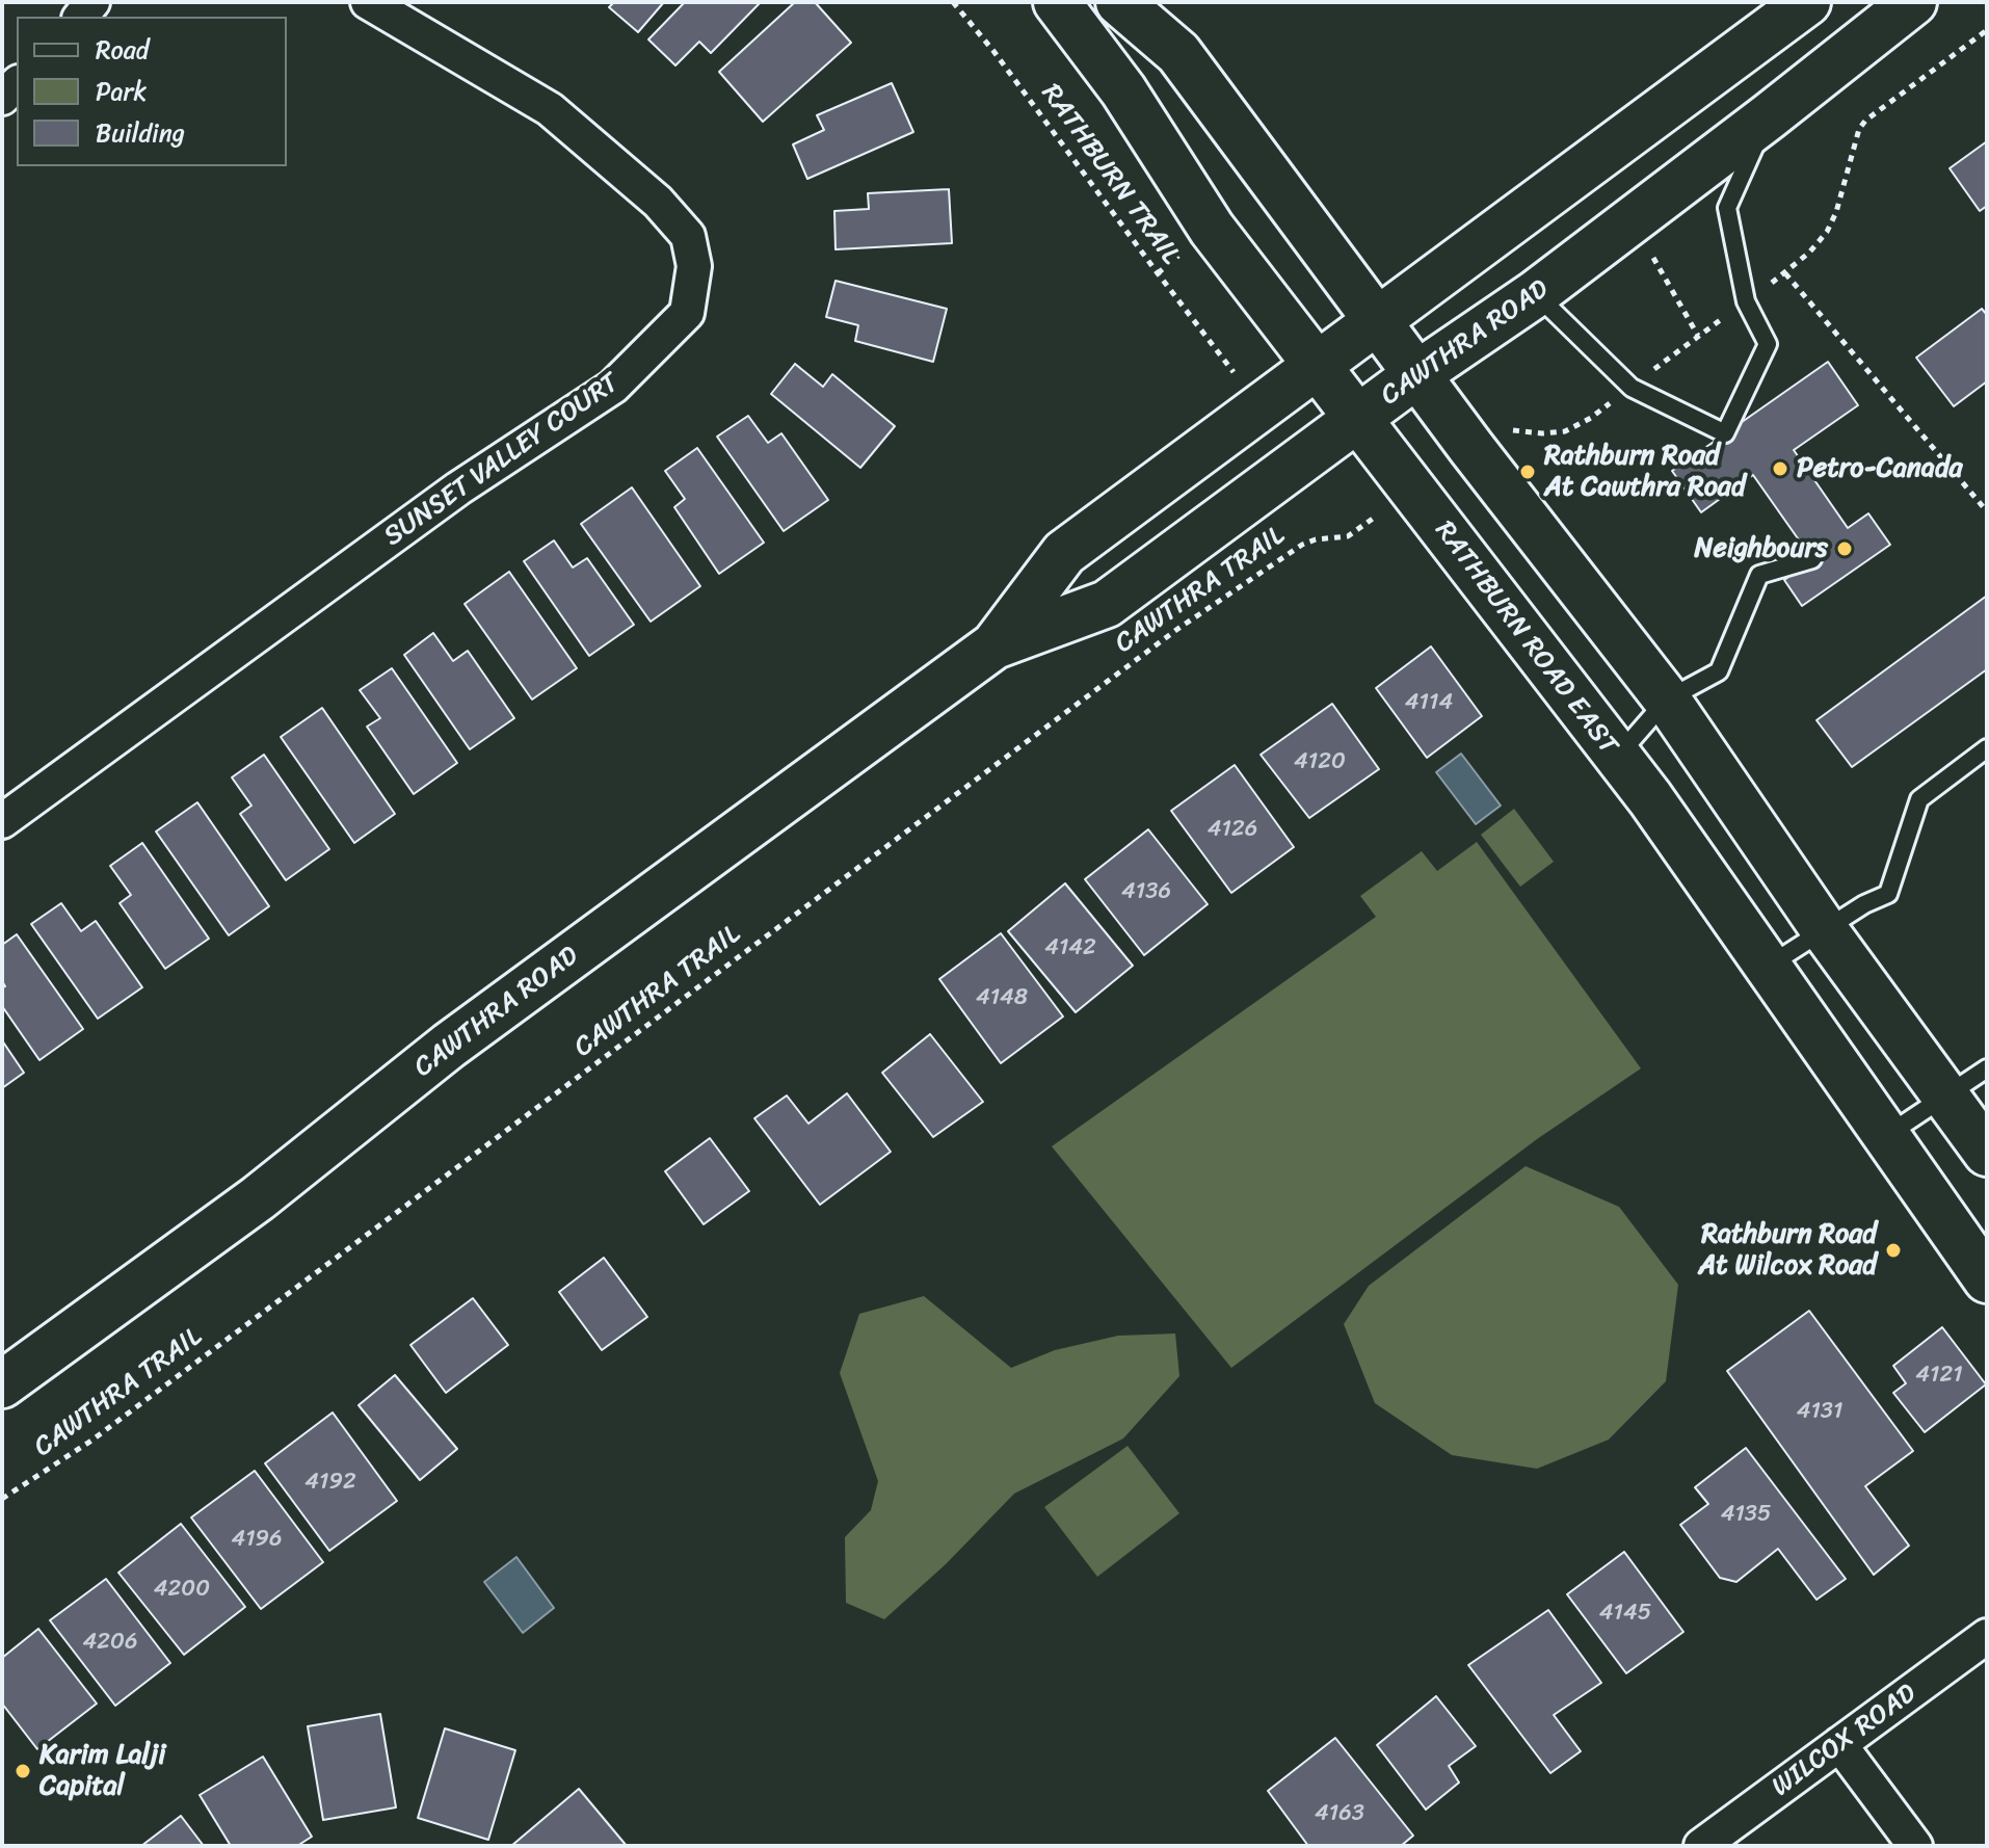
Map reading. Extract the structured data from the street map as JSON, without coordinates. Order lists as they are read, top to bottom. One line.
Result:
{"streets":{"main road":["CAWTHRA ROAD","RATHBURN ROAD EAST"],"street":["SUNSET VALLEY COURT","WILCOX ROAD"],"path":["RATHBURN TRAIL","CAWTHRA TRAIL"]},"crossings":[["CAWTHRA ROAD","RATHBURN ROAD EAST"]],"places":["Petro-Canada","Rathburn Road At Cawthra Road","Neighbours","Rathburn Road At Wilcox Road","Karim Lalji Capital"],"house_numbers":["4114","4120","4126","4136","4142","4148","4121","4131","4192","4135","4196","4200","4145","4206","4163"],"legend":["Road","Park","Building"]}
